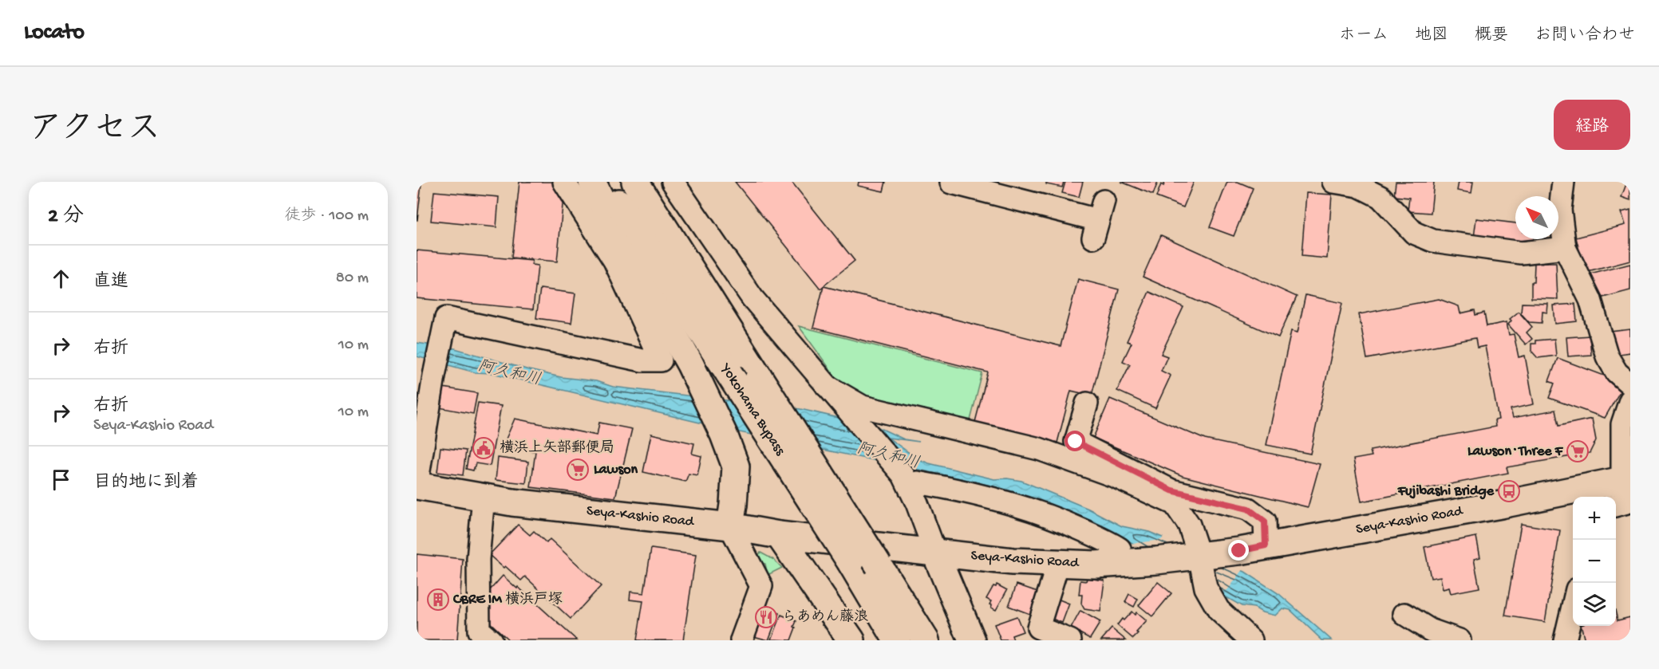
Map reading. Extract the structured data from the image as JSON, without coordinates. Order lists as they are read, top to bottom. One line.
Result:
{"streets":{"main road":["Yokohama Bypass","Seya-Kashio Road"]},"water":["阿久和川"],"places":{"public building":["横浜上矢部郵便局"],"supermarket":["Lawson･Three F","Lawson"],"bus stop":["Fujibashi Bridge"],"building":["CBRE IM 横浜戸塚"],"restaurant":["らあめん藤浪"]},"north":"top left","page":{"header":"Locato","nav":["ホーム","地図","概要","お問い合わせ"],"title":"アクセス","buttons":"経路","heading":["2 分","徒歩 · 100 m"],"list":[["直進","80 m"],["右折","10 m"],["右折","Seya-Kashio Road","10 m"],"目的地に到着"],"map_buttons":["+","−"]}}
